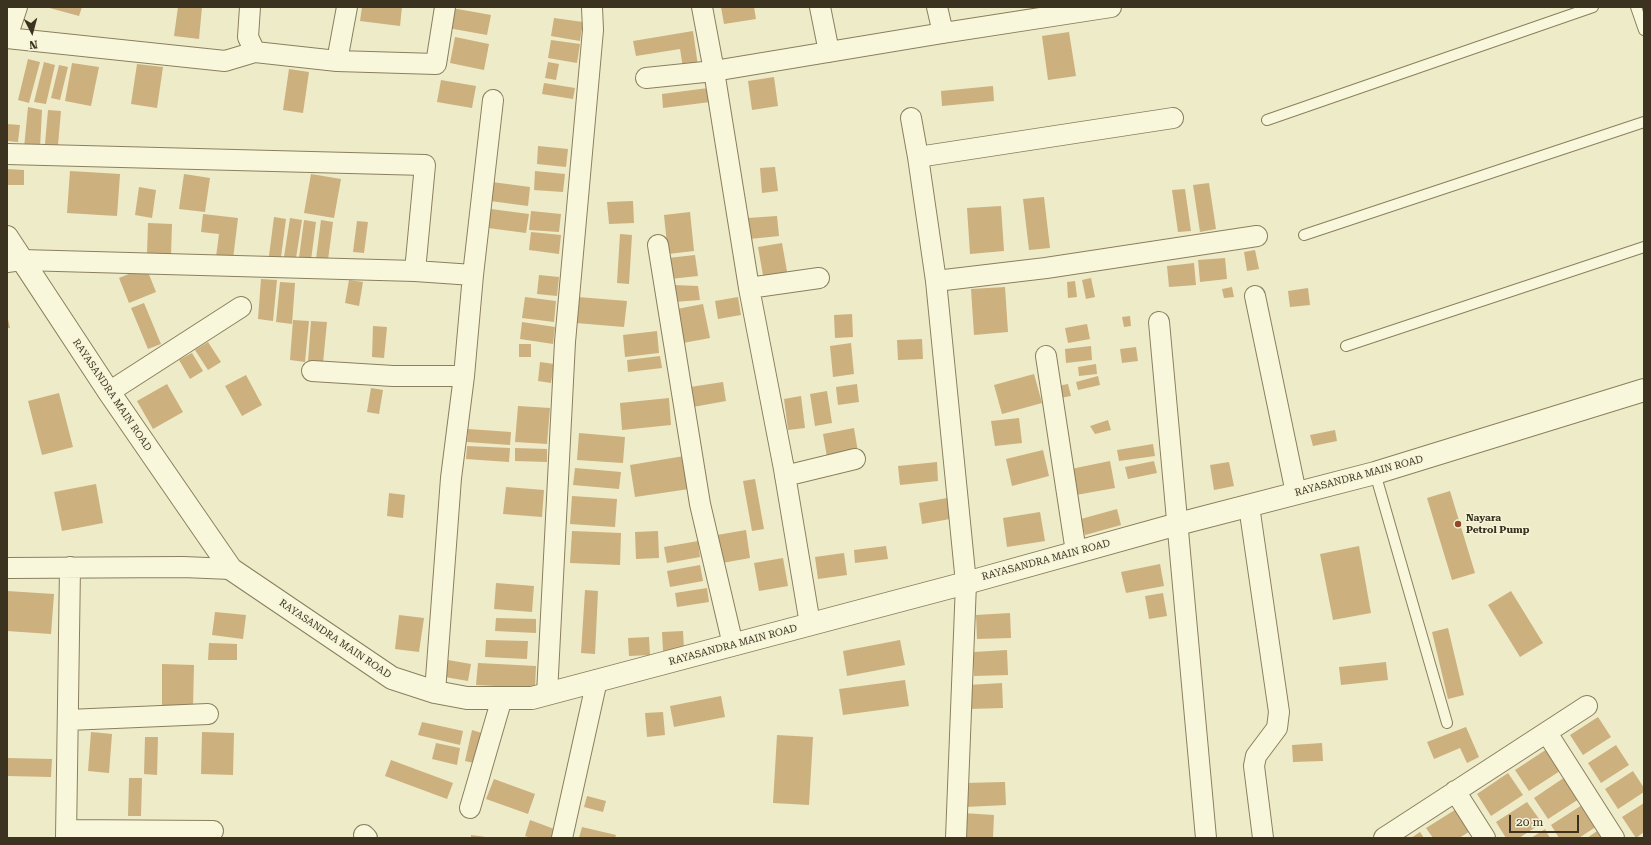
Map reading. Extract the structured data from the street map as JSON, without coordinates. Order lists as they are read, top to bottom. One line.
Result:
{"streets":{"street":["RAYASANDRA MAIN ROAD"]},"places":["Nayara Petrol Pump"],"scale_bar":"20 m","north":"bottom"}
